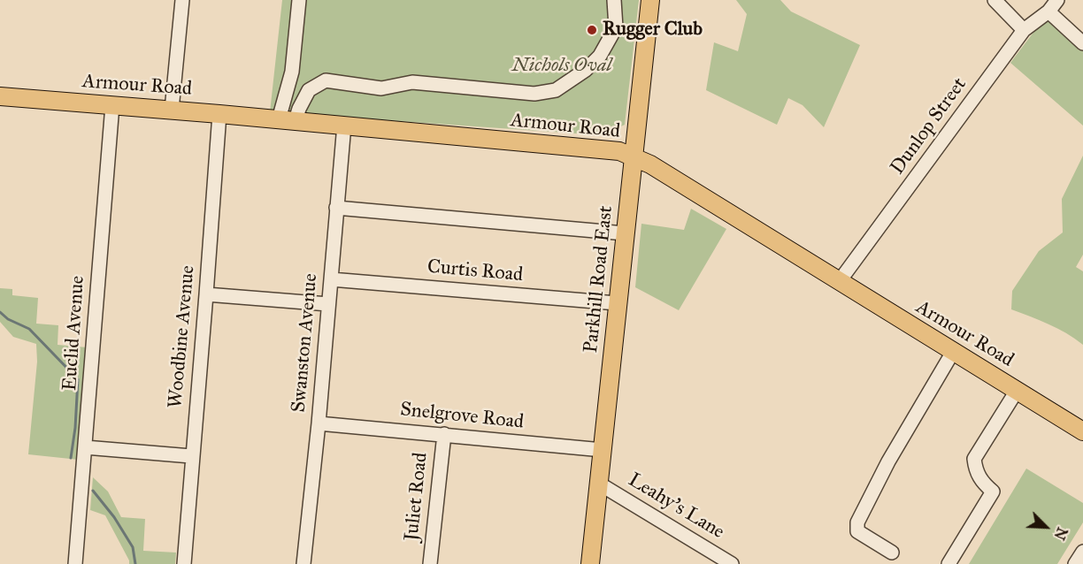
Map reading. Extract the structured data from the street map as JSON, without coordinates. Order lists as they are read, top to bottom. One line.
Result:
{"streets":{"main road":["Armour Road","Parkhill Road East"],"street":["Dunlop Street","Curtis Road","Euclid Avenue","Woodbine Avenue","Swanston Avenue","Snelgrove Road","Juliet Road","Leahy's Lane"]},"crossings":[["Armour Road","Dunlop Street"],["Armour Road","Parkhill Road East"],["Armour Road","Euclid Avenue"],["Armour Road","Woodbine Avenue"],["Armour Road","Swanston Avenue"],["Curtis Road","Parkhill Road East"],["Curtis Road","Swanston Avenue"],["Parkhill Road East","Snelgrove Road"],["Parkhill Road East","Leahy's Lane"],["Swanston Avenue","Snelgrove Road"],["Snelgrove Road","Juliet Road"]],"parks":["Nichols Oval"],"places":["Rugger Club"],"north":"bottom right"}
